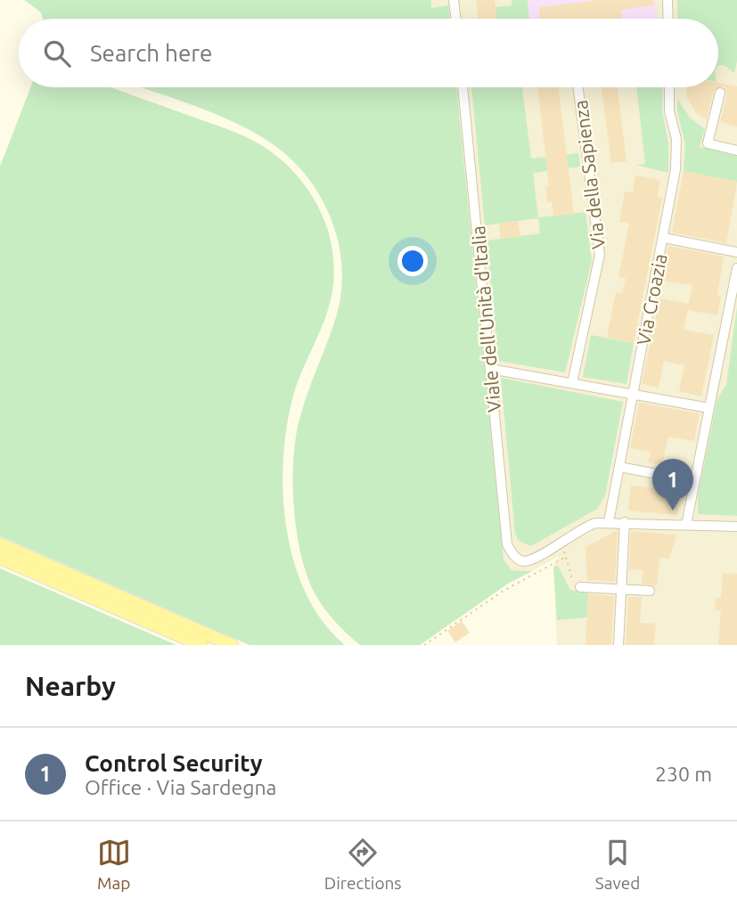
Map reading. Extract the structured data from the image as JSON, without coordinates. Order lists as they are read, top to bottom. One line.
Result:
{"streets":{"street":["Via della Sapienza","Via Croazia","Viale dell'Unità d'Italia"]},"page":{"search":"Search here","pins":"1","heading":"Nearby","list":[{"mark":"1","name":"Control Security","note":"Office · Via Sardegna","value":"230 m"}],"nav":["Map","Directions","Saved"]}}
